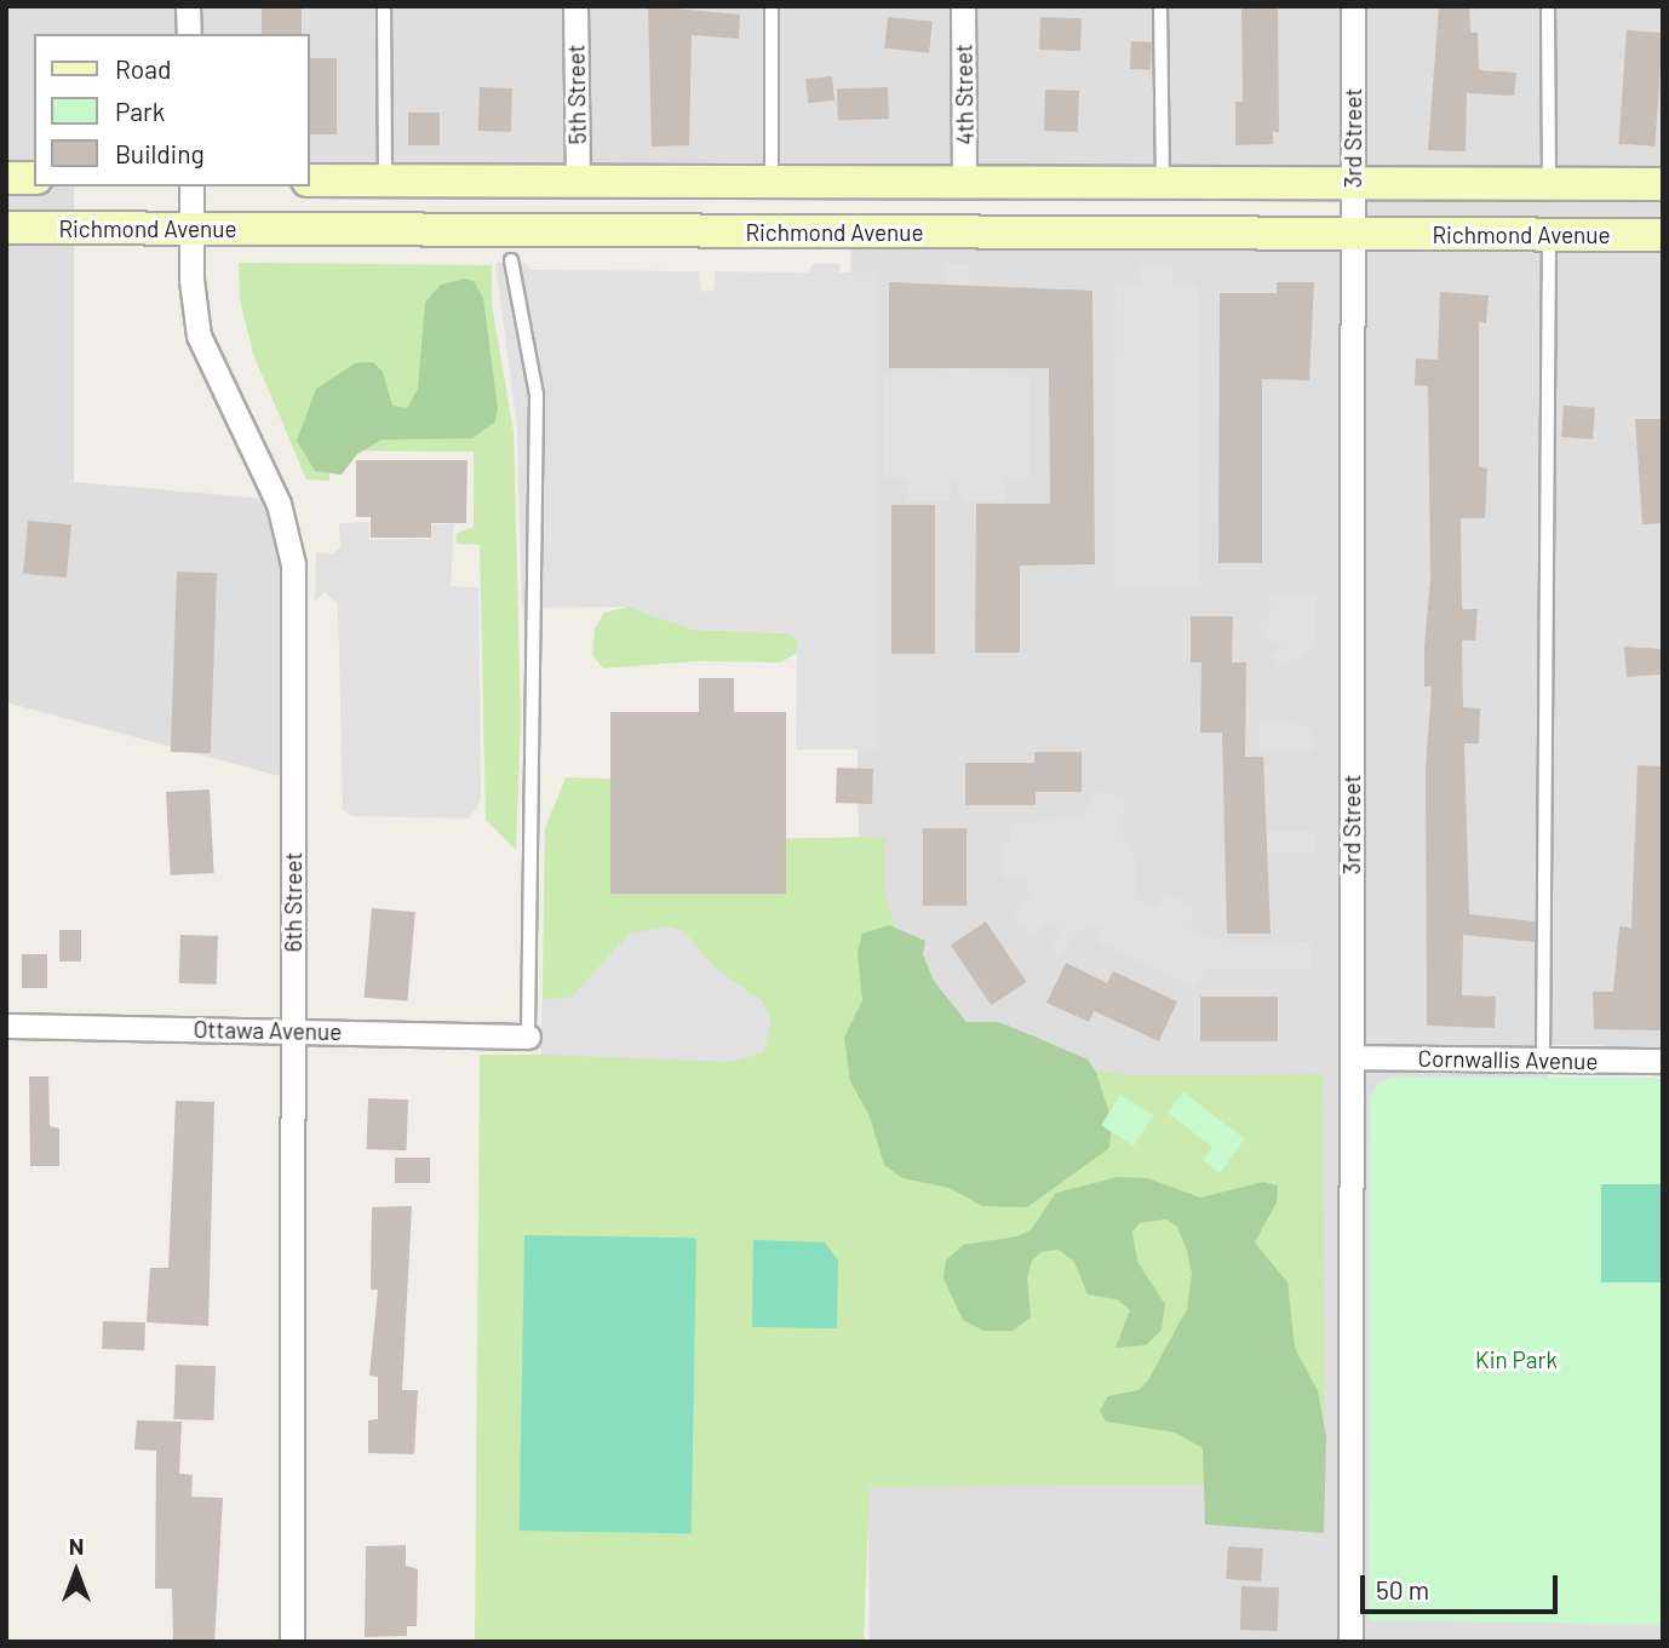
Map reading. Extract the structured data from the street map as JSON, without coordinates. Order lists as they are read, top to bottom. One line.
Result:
{"streets":{"main road":["Richmond Avenue"],"street":["5th Street","4th Street","3rd Street","6th Street","Ottawa Avenue","Cornwallis Avenue"]},"crossings":[["3rd Street","Richmond Avenue"],["3rd Street","Cornwallis Avenue"],["Richmond Avenue","6th Street"],["6th Street","Ottawa Avenue"]],"parks":["Kin Park"],"legend":["Road","Park","Building"],"scale_bar":"50 m","north":"top"}
